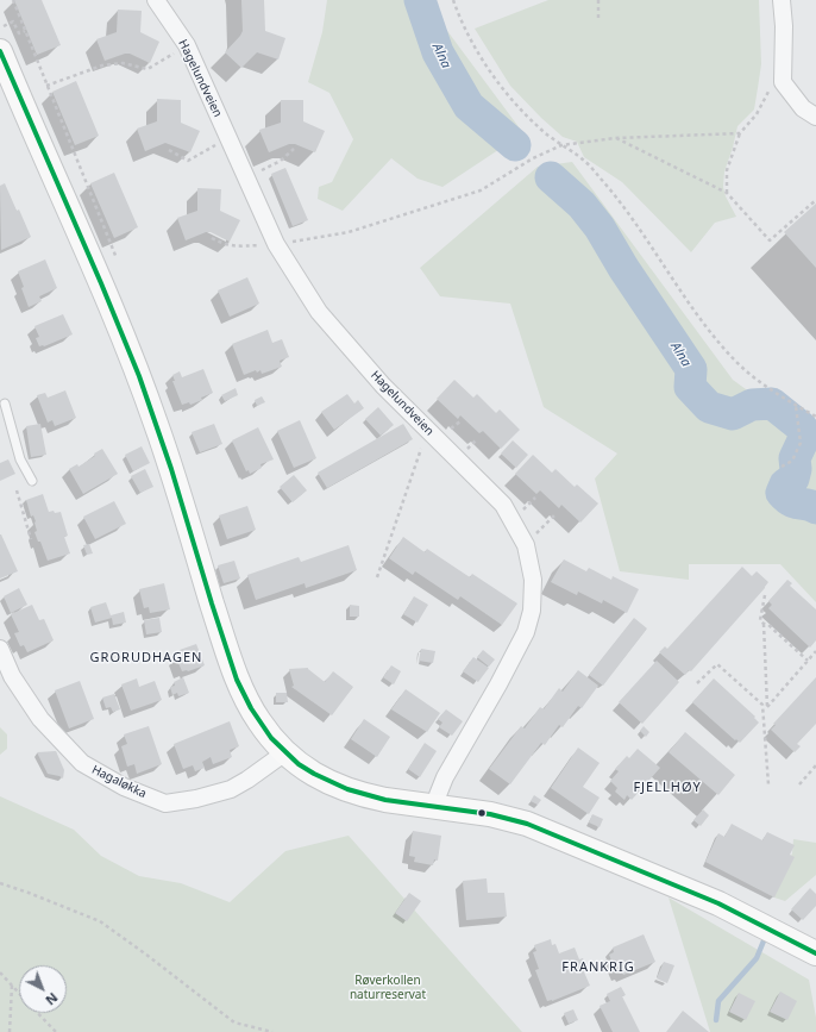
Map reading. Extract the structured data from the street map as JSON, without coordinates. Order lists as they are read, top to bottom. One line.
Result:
{"streets":{"street":["Hagelundveien","Hagaløkka"]},"districts":["GRORUDHAGEN","FJELLHØY","FRANKRIG"],"water":["Alna"],"parks":["Røverkollen naturreservat"],"north":"bottom right"}
